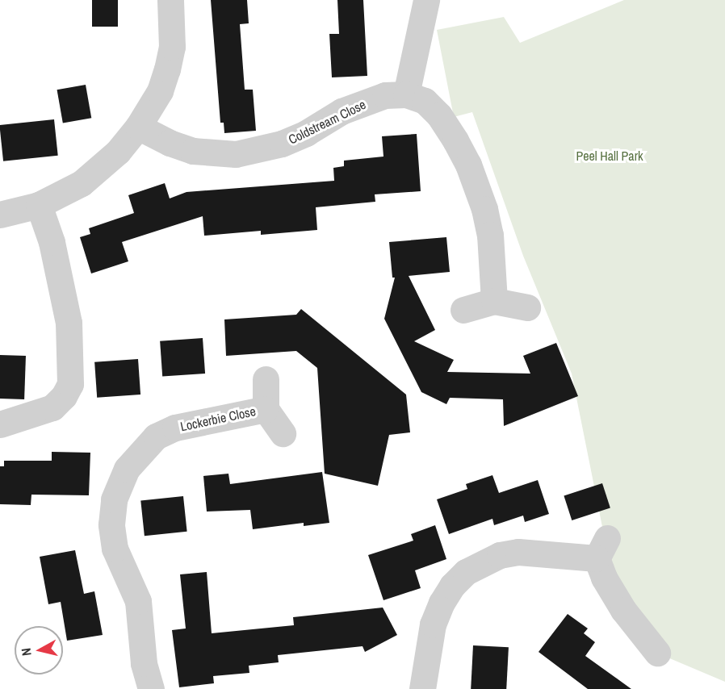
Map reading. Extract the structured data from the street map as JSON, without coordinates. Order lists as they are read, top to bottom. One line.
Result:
{"streets":{"street":["Coldstream Close","Lockerbie Close"]},"parks":["Peel Hall Park"],"north":"left"}
